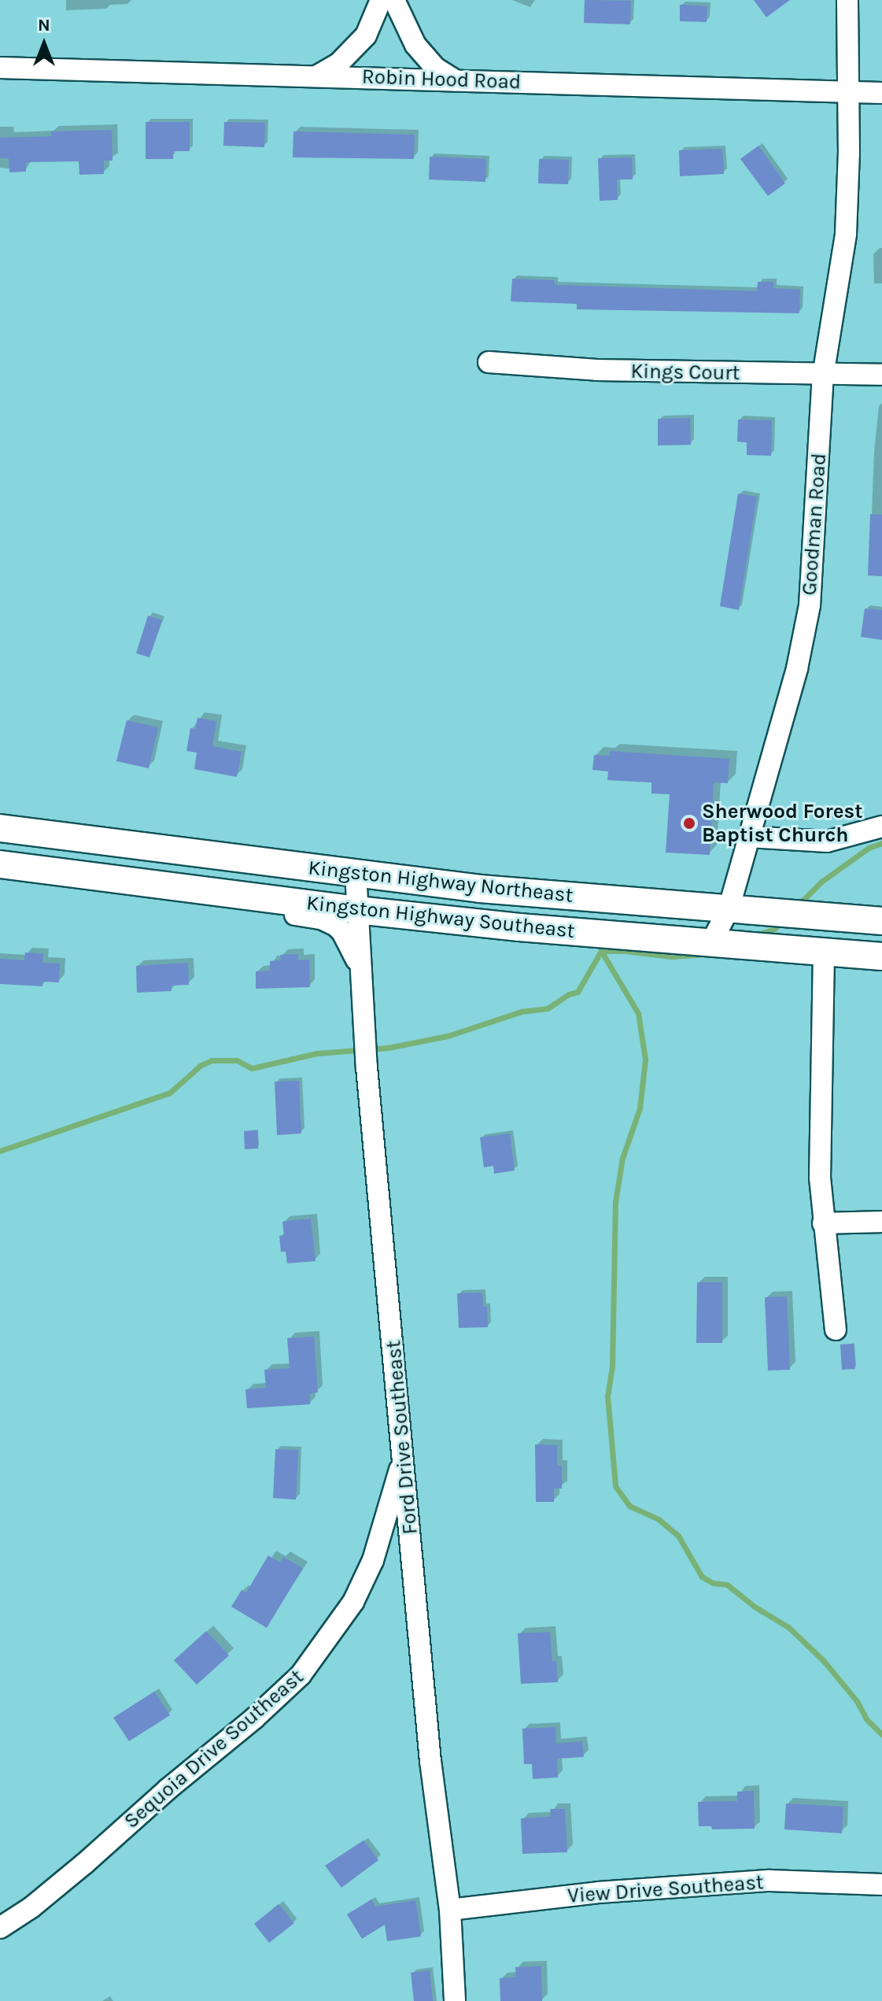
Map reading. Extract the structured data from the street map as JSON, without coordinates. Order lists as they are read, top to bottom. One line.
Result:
{"streets":{"main road":["Kingston Highway Northeast","Kingston Highway Southeast"],"street":["Robin Hood Road","Kings Court","Goodman Road","Ford Drive Southeast","Sequoia Drive Southeast","View Drive Southeast"]},"crossings":[["Robin Hood Road","Goodman Road"],["Kings Court","Goodman Road"],["Goodman Road","Kingston Highway Northeast"],["Goodman Road","Kingston Highway Southeast"],["Kingston Highway Northeast","Ford Drive Southeast"],["Kingston Highway Southeast","Ford Drive Southeast"],["Ford Drive Southeast","Sequoia Drive Southeast"],["Ford Drive Southeast","View Drive Southeast"]],"places":["Sherwood Forest Baptist Church"],"north":"top"}
